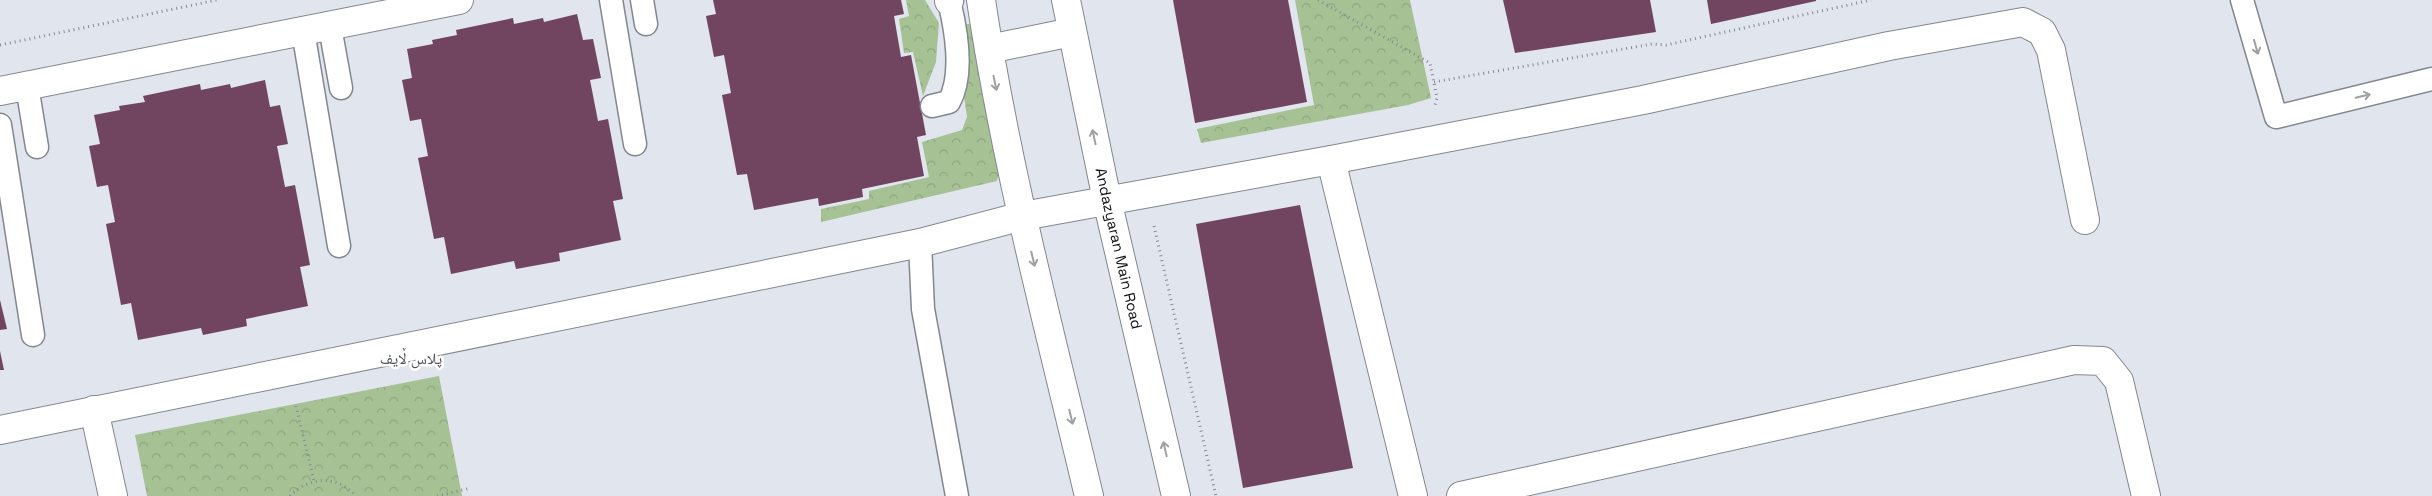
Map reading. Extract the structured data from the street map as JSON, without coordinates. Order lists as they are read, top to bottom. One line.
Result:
{"streets":{"street":["Andazyaran Main Road"]},"districts":["پلاس ڵایف"]}
